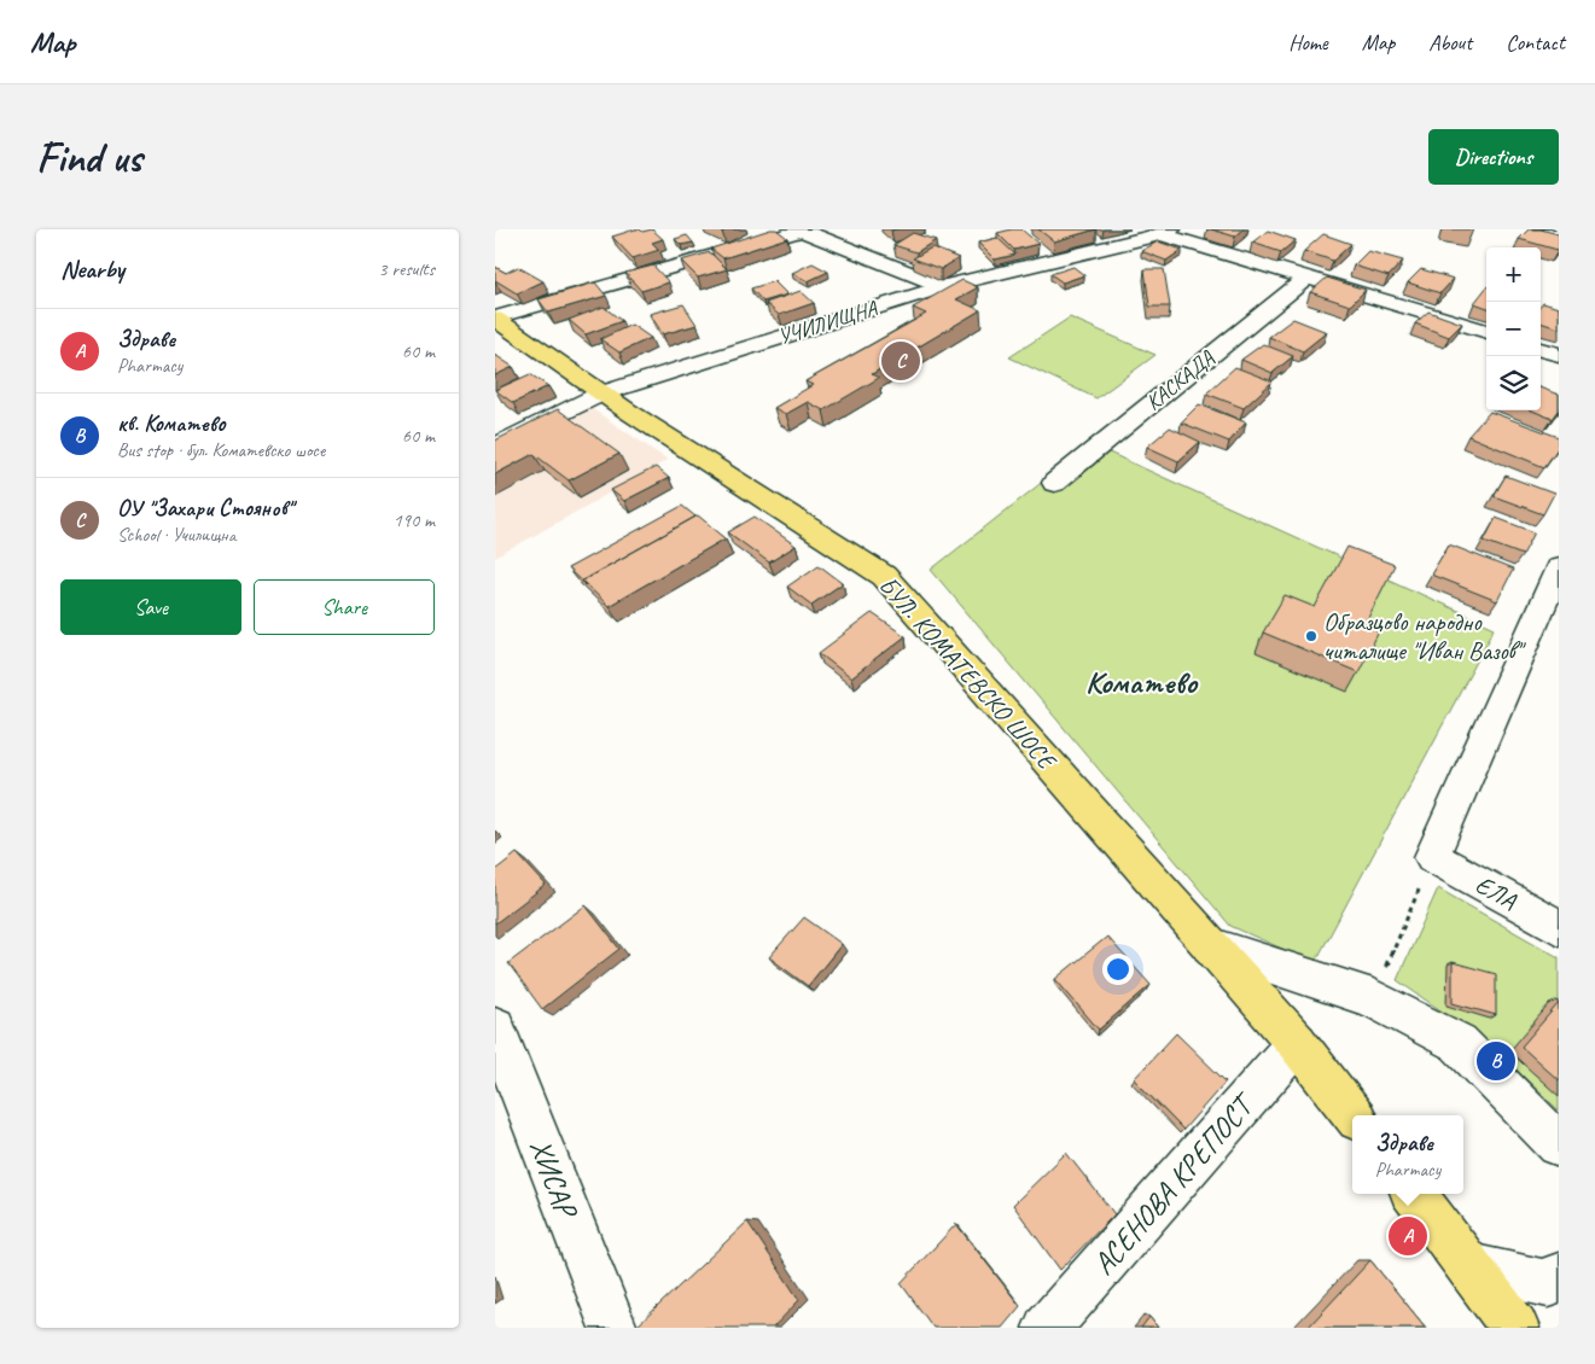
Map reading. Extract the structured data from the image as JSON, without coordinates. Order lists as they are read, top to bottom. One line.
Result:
{"streets":{"main road":["БУЛ. КОМАТЕВСКО ШОСЕ"],"street":["УЧИЛИЩНА","КАСКАДА","ЕЛА","ХИСАР","АСЕНОВА КРЕПОСТ"]},"crossings":[["УЧИЛИЩНА","БУЛ. КОМАТЕВСКО ШОСЕ"],["БУЛ. КОМАТЕВСКО ШОСЕ","АСЕНОВА КРЕПОСТ"]],"districts":["Коматево"],"places":["Образцово народно читалище \"Иван Вазов\""],"page":{"header":"Map","nav":["Home","Map","About","Contact"],"buttons":["Directions",["Save","Share"]],"title":"Find us","heading":["Nearby","3 results"],"map_buttons":["+","−"],"list":[{"mark":"A","name":"Здраве","note":"Pharmacy","value":"60 m"},{"mark":"B","name":"кв. Коматево","note":"Bus stop · бул. Коматевско шосе","value":"60 m"},{"mark":"C","name":"ОУ \"Захари Стоянов\"","note":"School · Училищна","value":"190 m"}],"pins":["C","B","A"],"popup":["Здраве","Pharmacy"]}}
